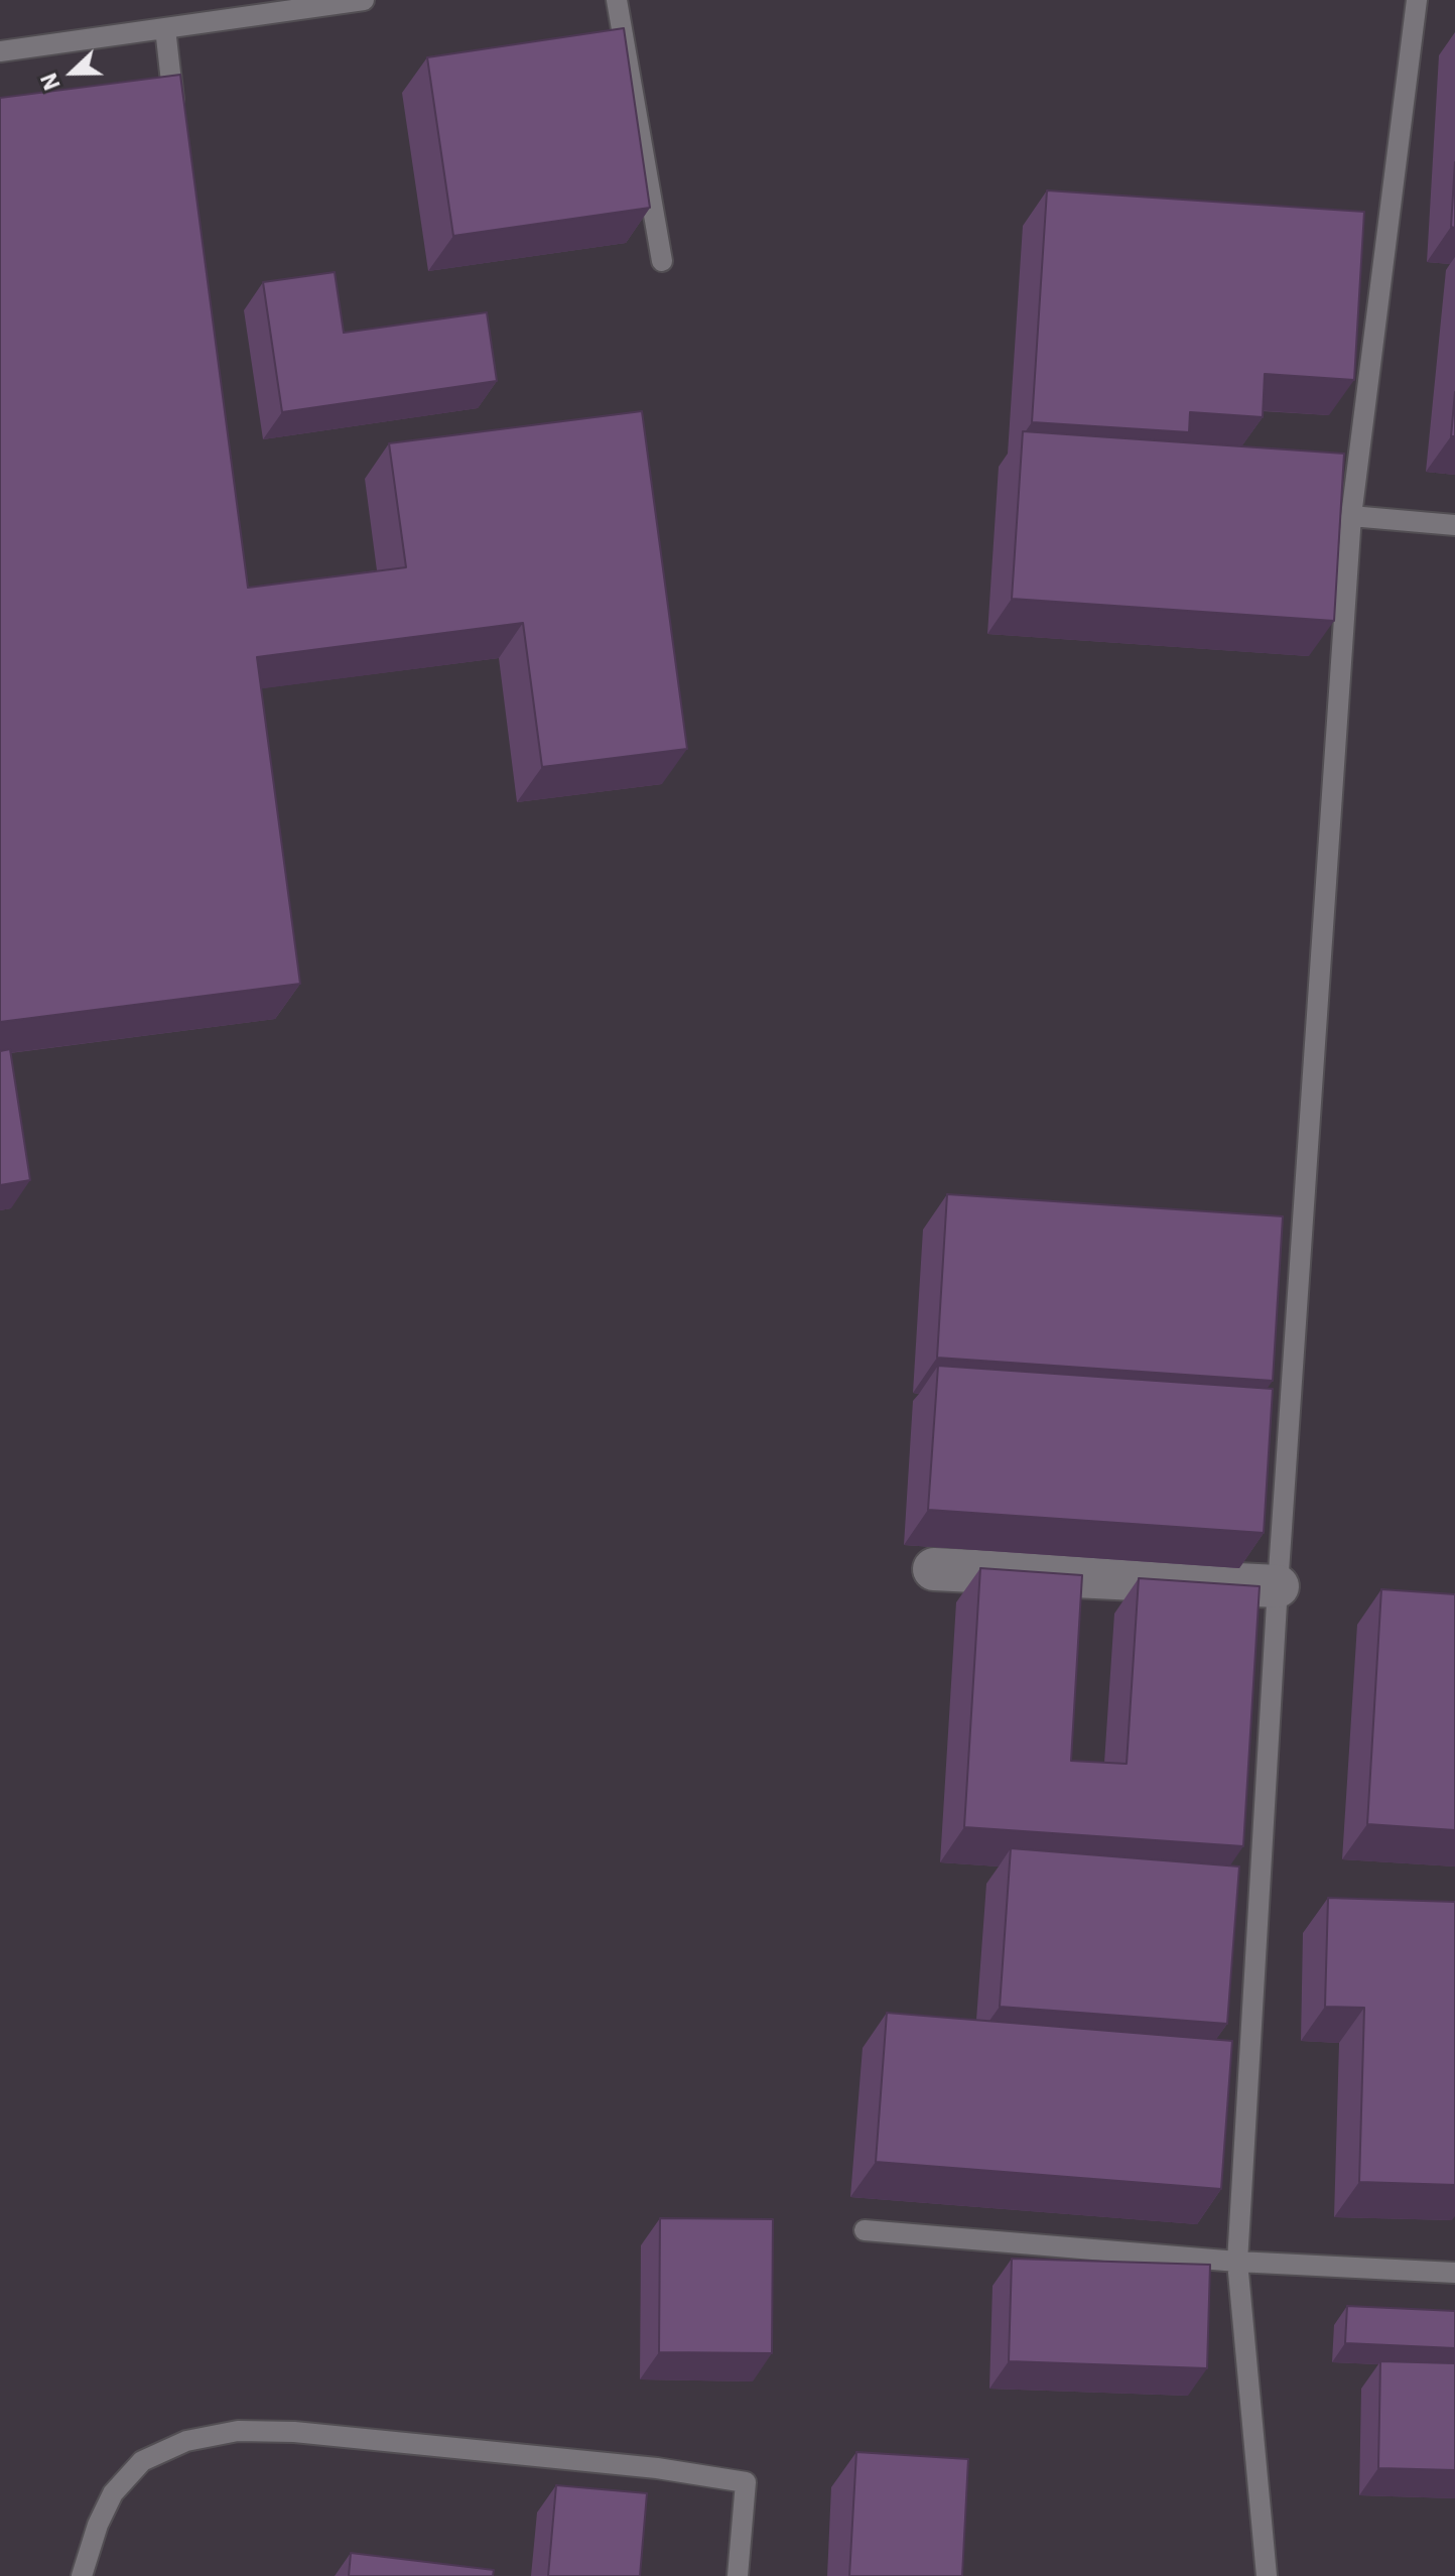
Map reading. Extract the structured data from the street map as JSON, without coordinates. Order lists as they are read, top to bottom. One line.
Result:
{"north":"left"}
